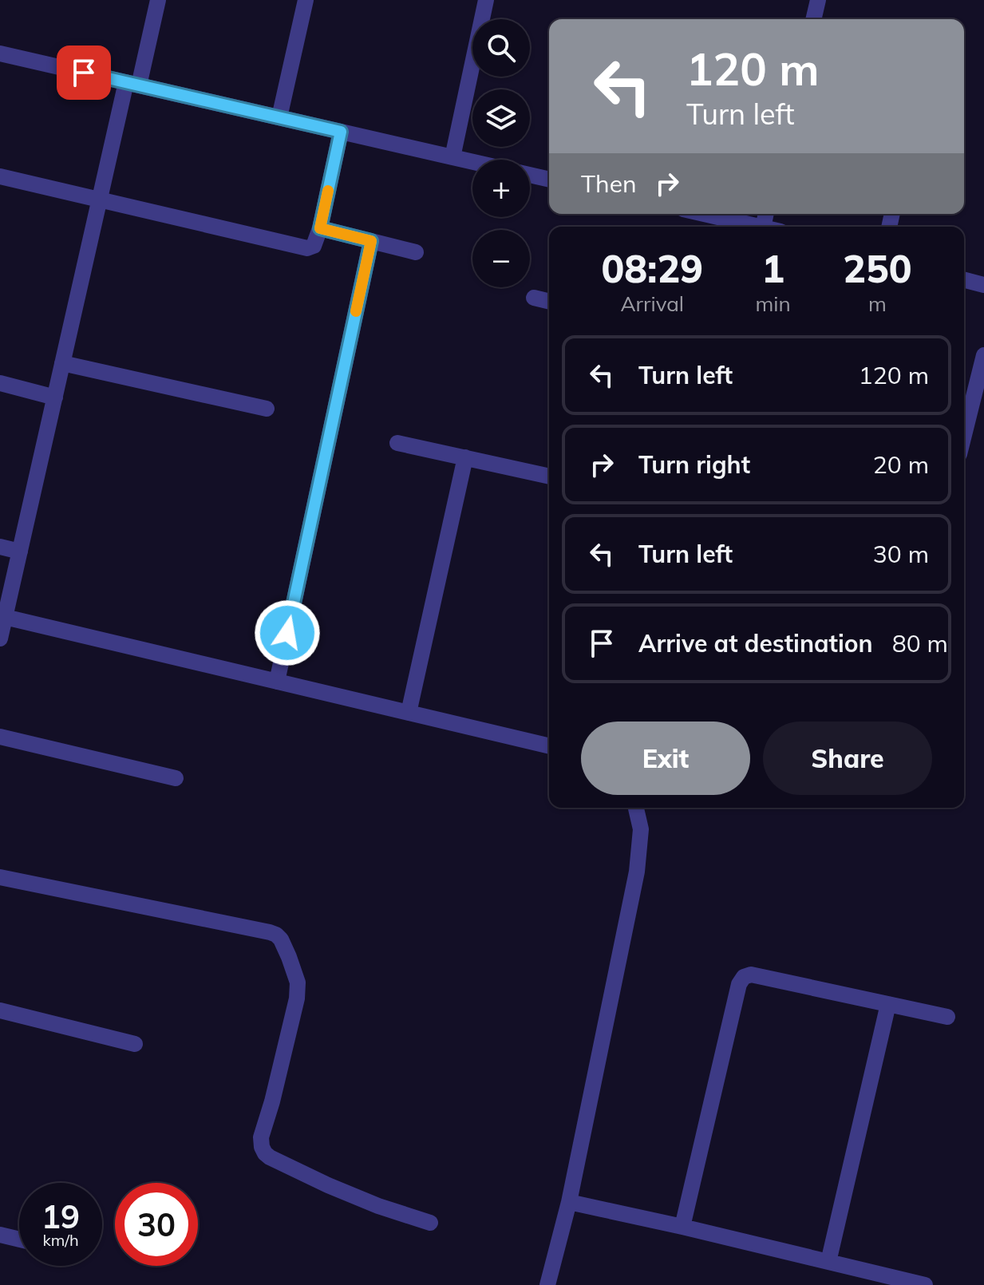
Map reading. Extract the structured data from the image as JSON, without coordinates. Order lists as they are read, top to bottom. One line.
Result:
{"page":{"map_buttons":["+","−"],"turn":["120 m","Turn left"],"then":"Then","eta":["08:29","Arrival","1","min","250","m"],"list":[{"name":"Turn left","value":"120 m"},{"name":"Turn right","value":"20 m"},{"name":"Turn left","value":"30 m"},{"name":"Arrive at destination","value":"80 m"}],"buttons":["Exit","Share"],"speed":"19 km/h","limit":"30"}}
